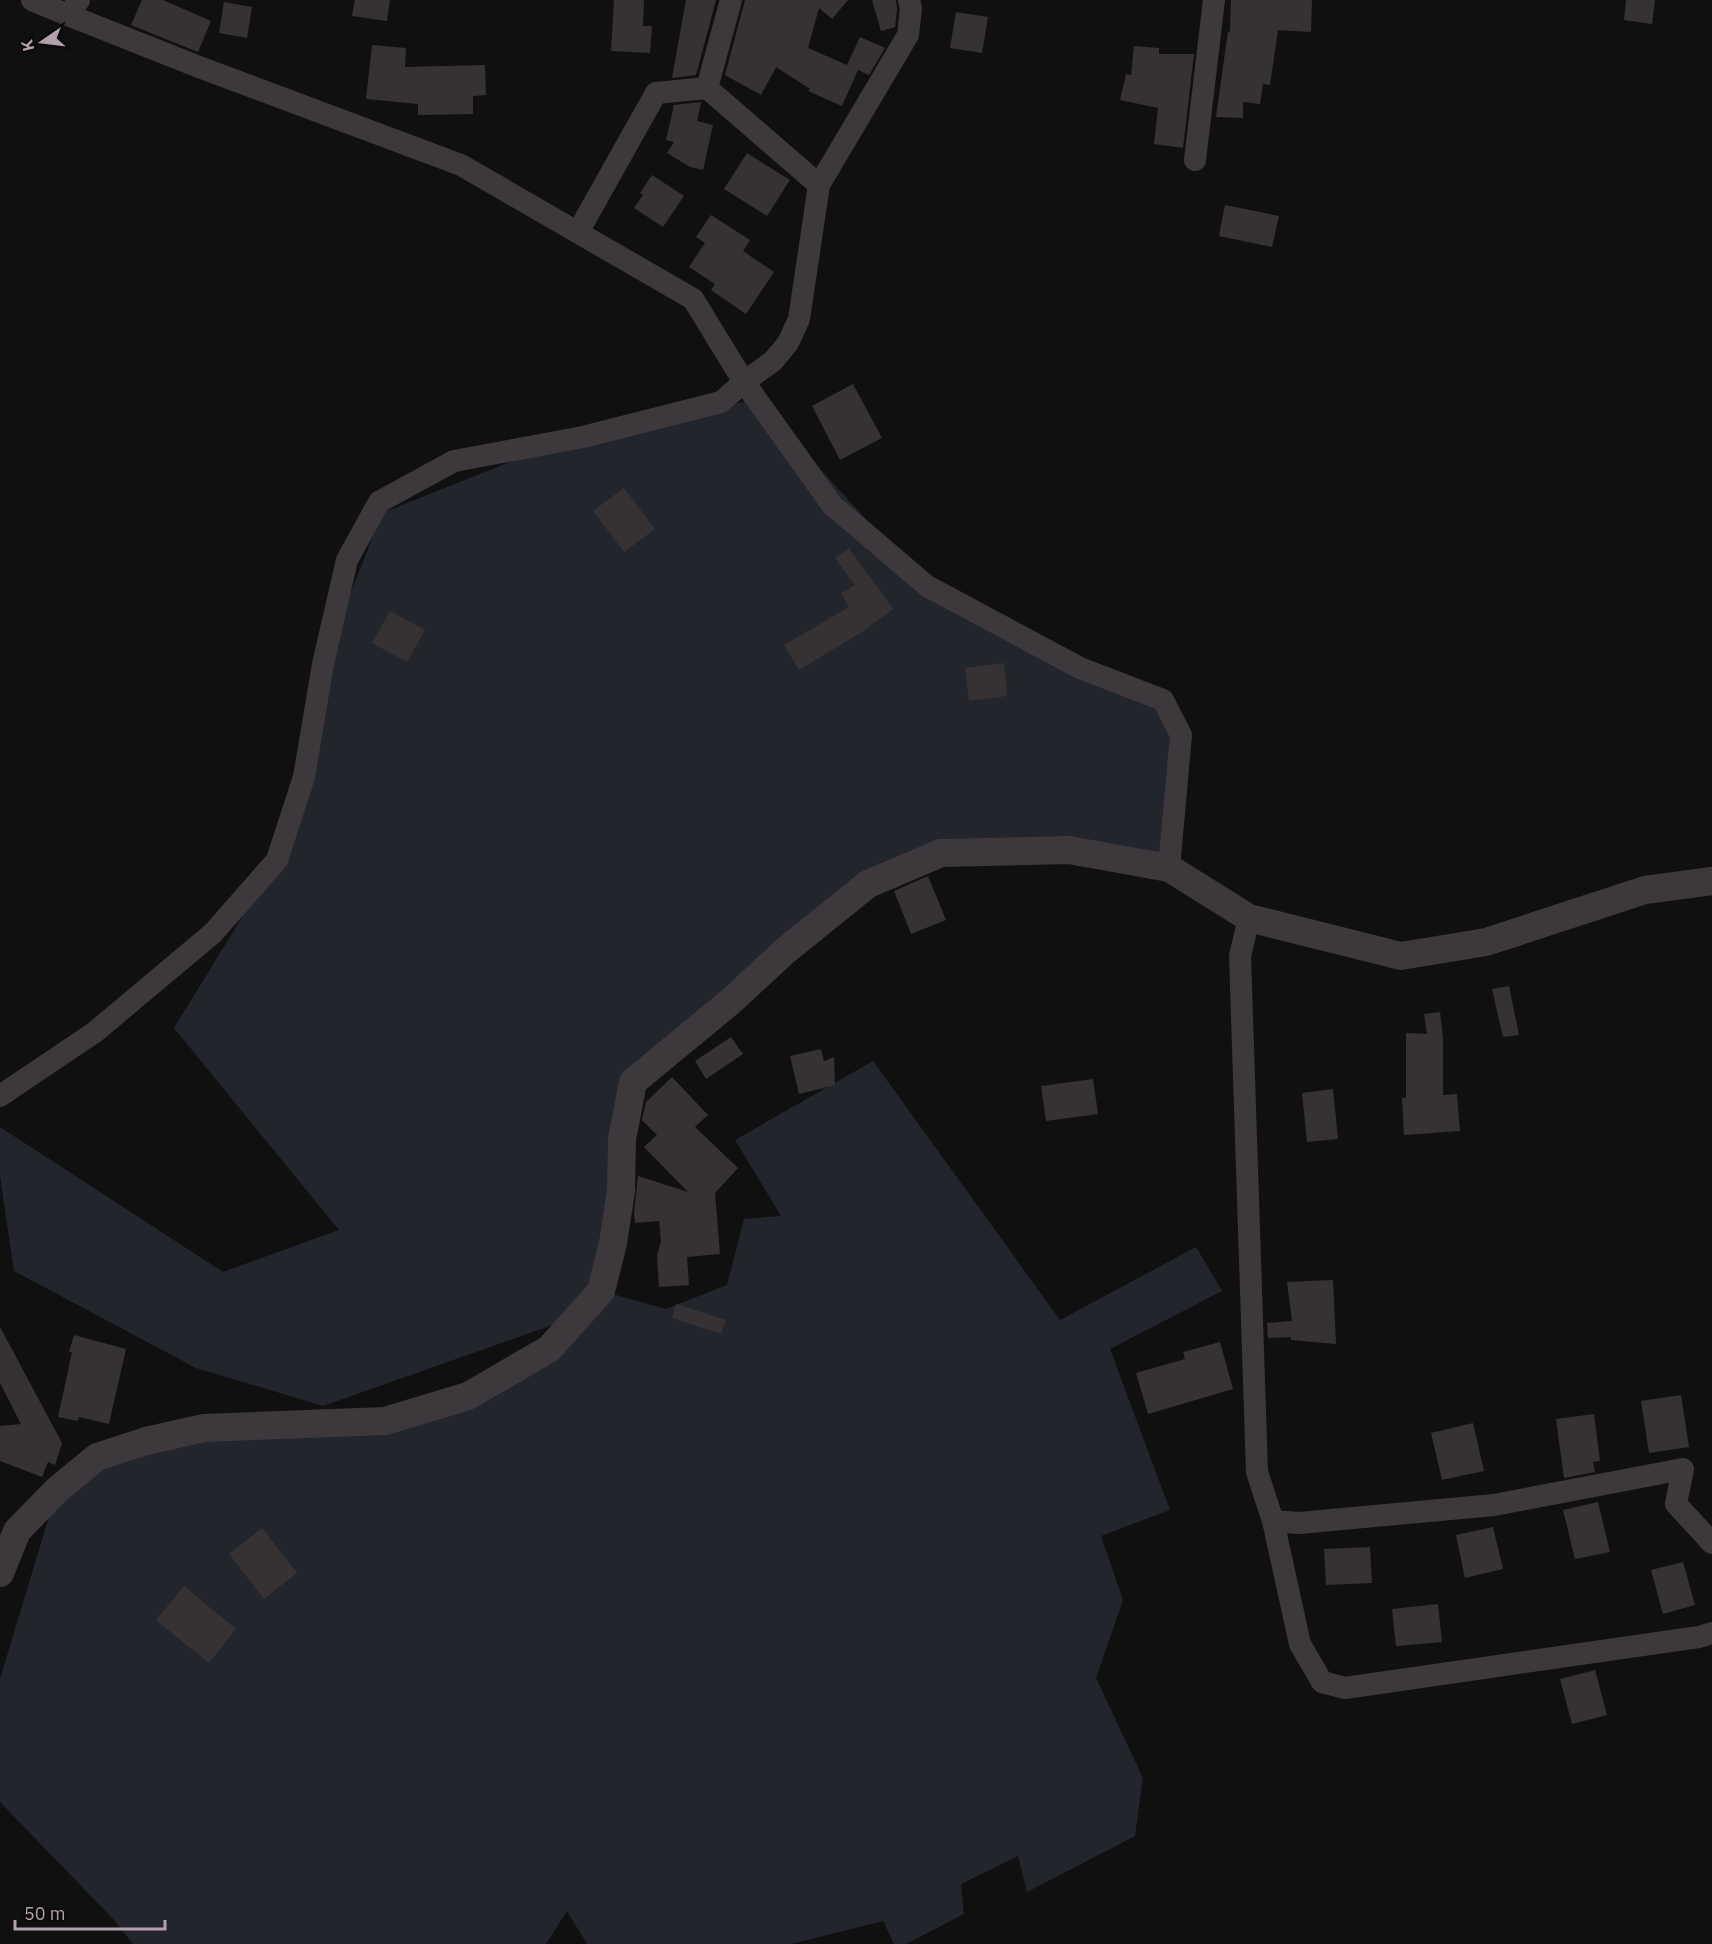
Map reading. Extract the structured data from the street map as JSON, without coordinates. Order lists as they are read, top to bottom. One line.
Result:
{"scale_bar":"50 m","north":"left"}
